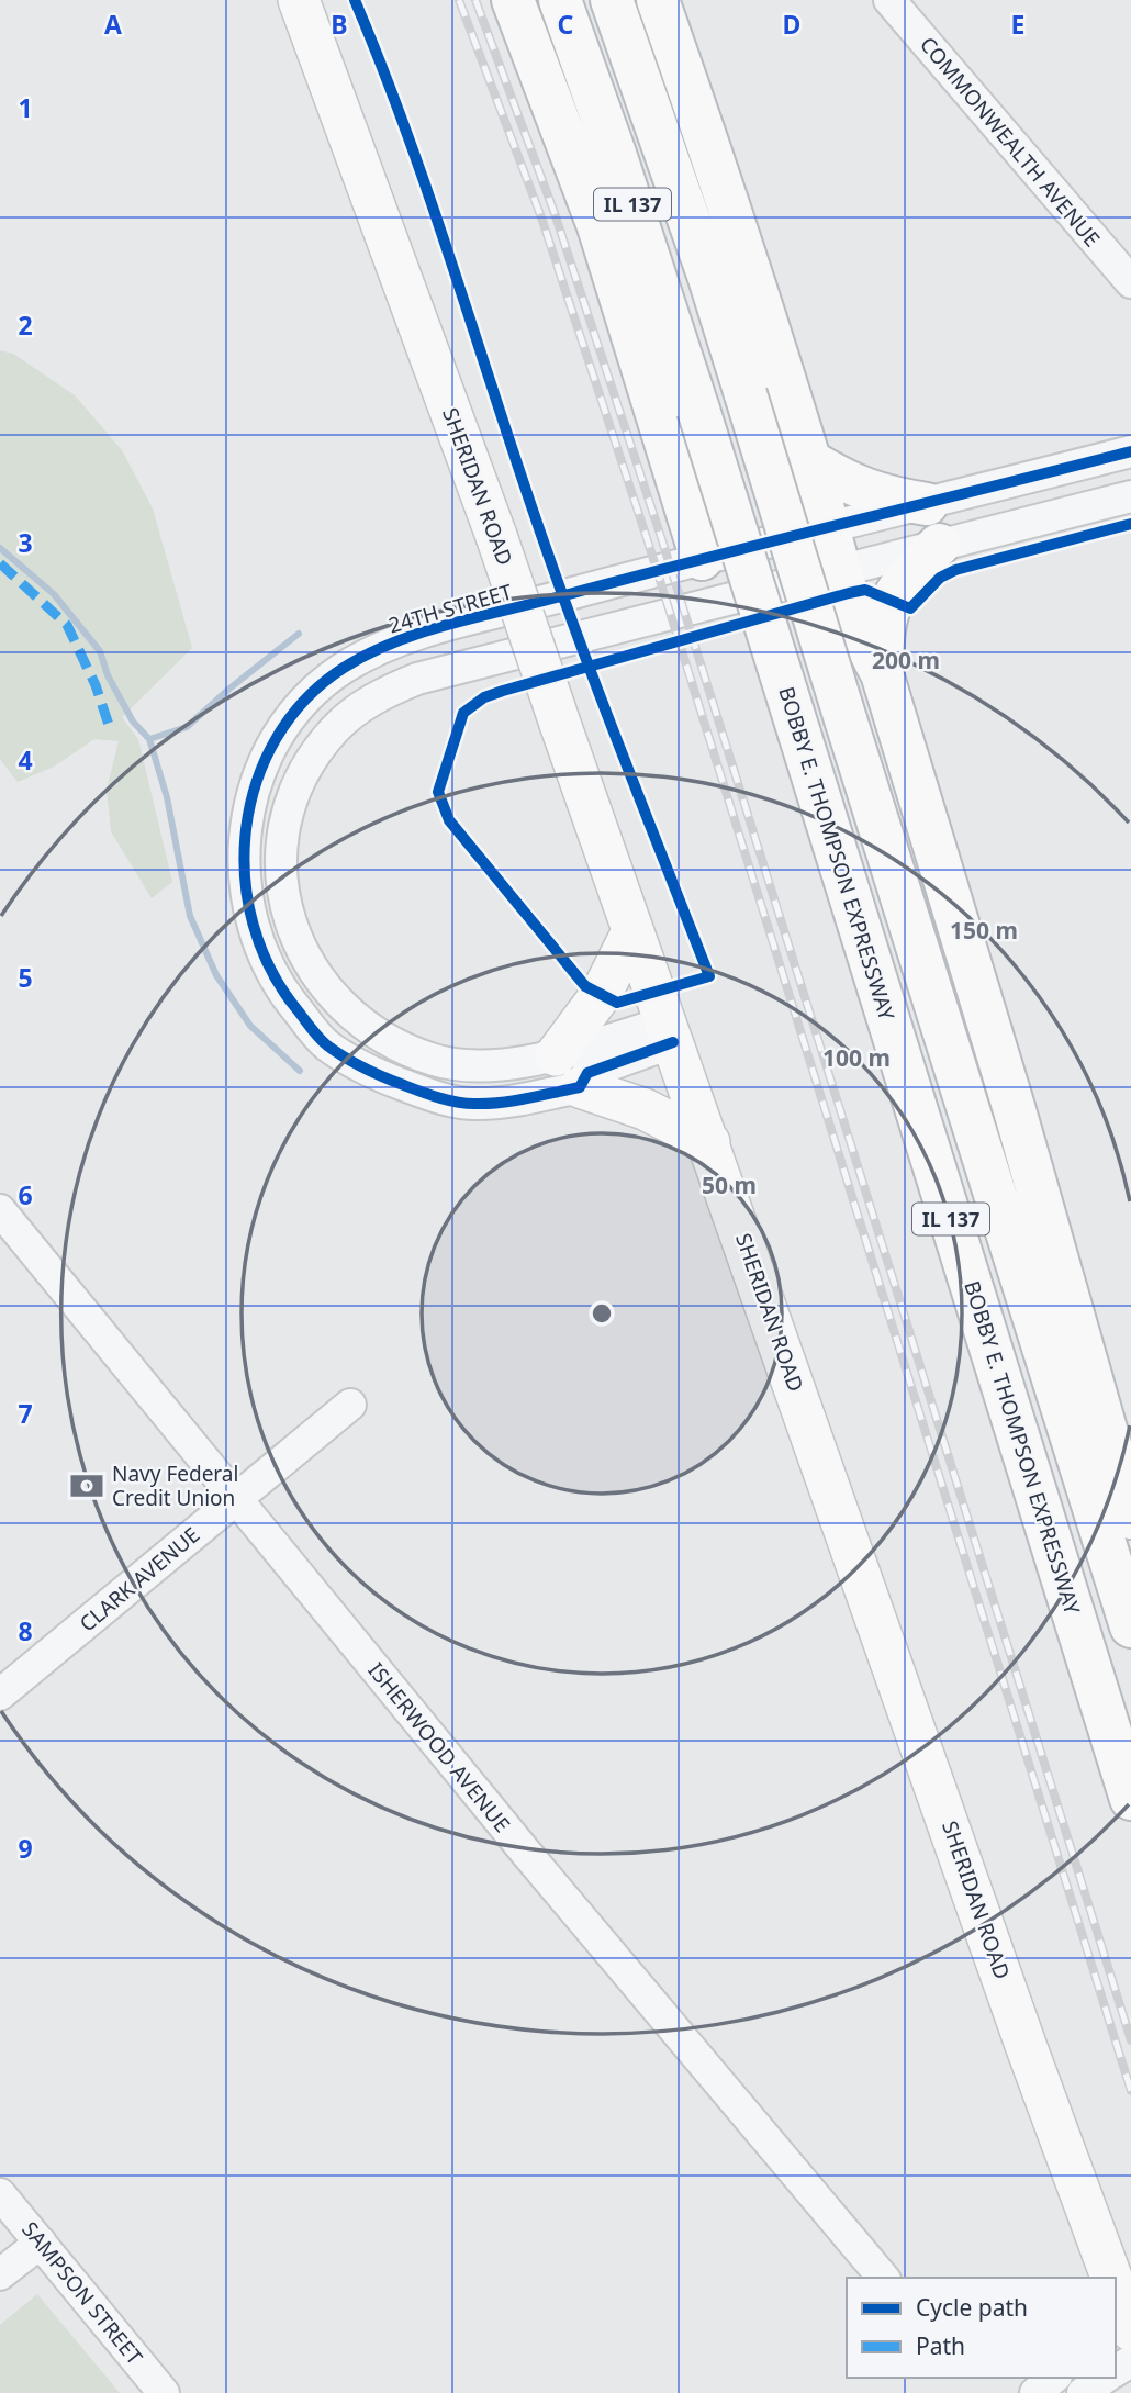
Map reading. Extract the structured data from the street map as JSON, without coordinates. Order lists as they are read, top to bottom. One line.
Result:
{"streets":{"highway":["IL 137","BOBBY E. THOMPSON EXPRESSWAY"],"main road":["SHERIDAN ROAD"],"street":["COMMONWEALTH AVENUE","24TH STREET","CLARK AVENUE","ISHERWOOD AVENUE","SAMPSON STREET"]},"crossings":[["SHERIDAN ROAD","24TH STREET"],["CLARK AVENUE","ISHERWOOD AVENUE"]],"places":{"bank":["Navy Federal Credit Union"]},"legend":["Cycle path","Path"],"grid":{"columns":["A","B","C","D","E"],"rows":["1","2","3","4","5","6","7","8","9"]},"rings":["200 m","150 m","100 m","50 m"]}
